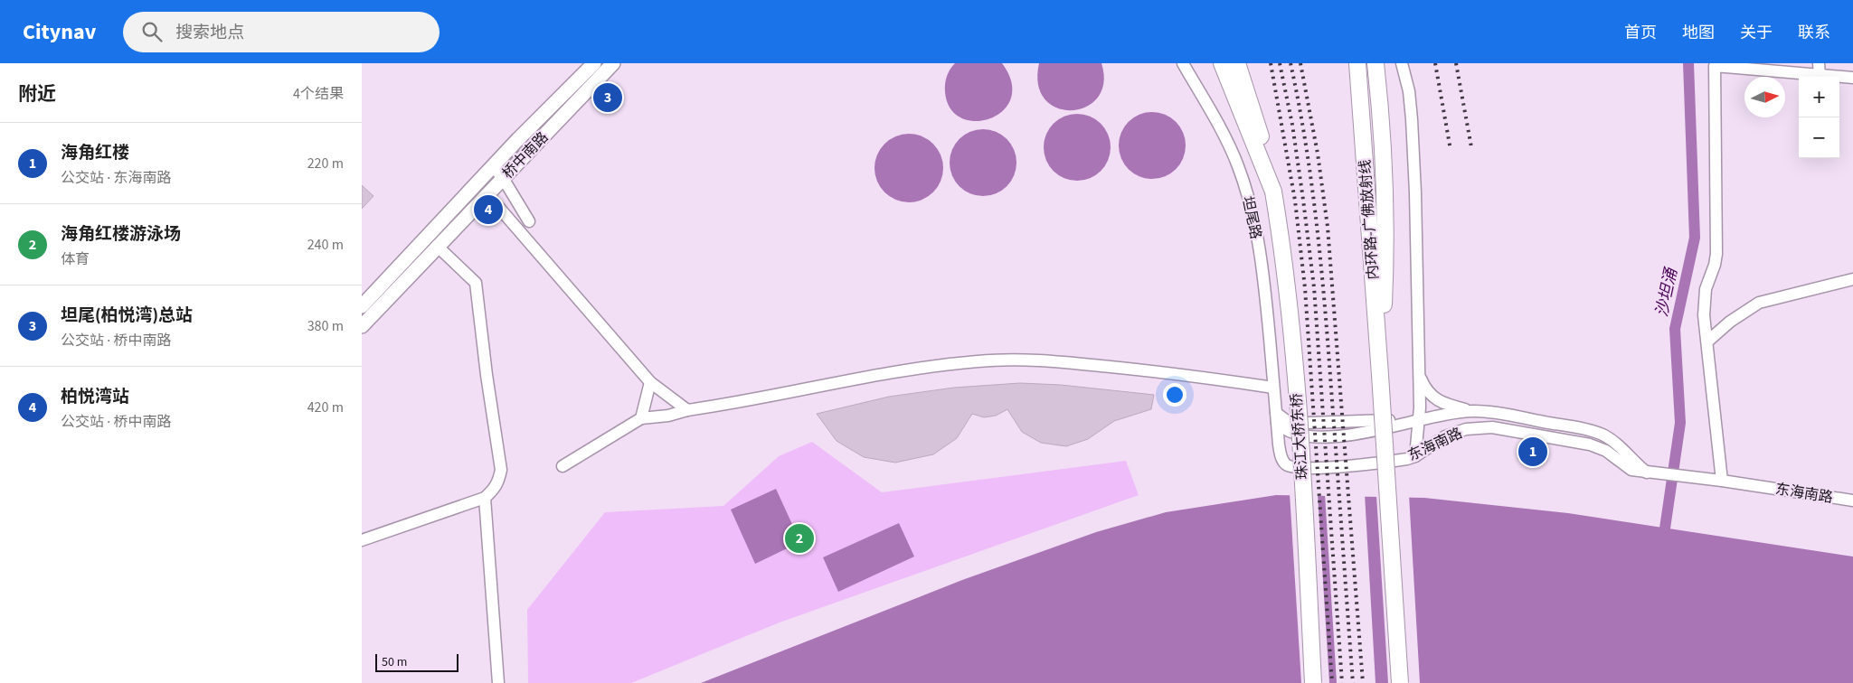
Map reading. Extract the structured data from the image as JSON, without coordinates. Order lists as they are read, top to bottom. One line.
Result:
{"streets":{"highway":["内环路-广佛放射线","珠江大桥东桥"],"main road":["桥中南路"],"street":["坦尾路","东海南路"]},"crossings":[["坦尾路","东海南路"]],"water":["沙坦涌"],"scale_bar":"50 m","north":"right","page":{"header":"Citynav","search":"搜索地点","nav":["首页","地图","关于","联系"],"heading":["附近","4个结果"],"map_buttons":["+","−"],"pins":["3","4","1","2"],"list":[{"mark":"1","name":"海角红楼","note":"公交站 · 东海南路","value":"220 m"},{"mark":"2","name":"海角红楼游泳场","note":"体育","value":"240 m"},{"mark":"3","name":"坦尾(柏悦湾)总站","note":"公交站 · 桥中南路","value":"380 m"},{"mark":"4","name":"柏悦湾站","note":"公交站 · 桥中南路","value":"420 m"}],"scale":"50 m"}}
